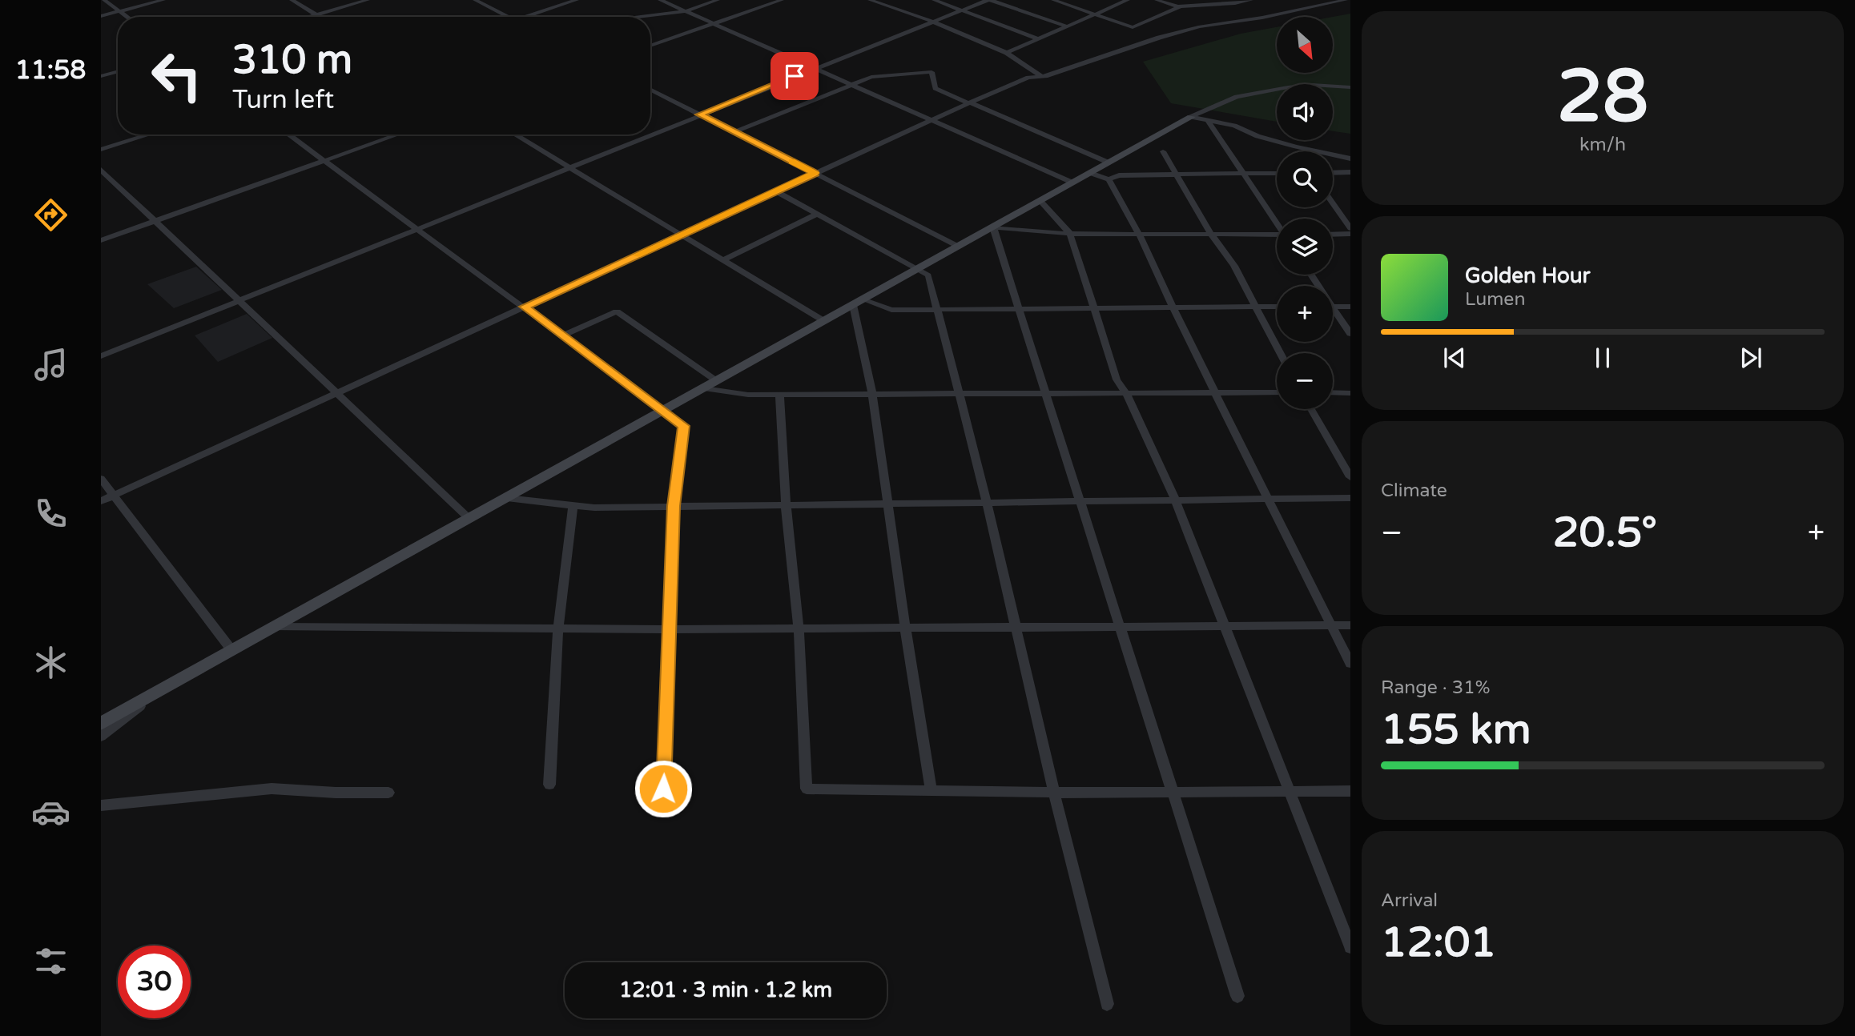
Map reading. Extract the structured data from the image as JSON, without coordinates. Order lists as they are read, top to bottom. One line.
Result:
{"north":"bottom right","page":{"tabs":"11:58","tile":[["28","km/h"],"Climate",["Range · 31%","155 km"],["Arrival","12:01"]],"map_buttons":["+","−"],"turn":["310 m","Turn left"],"song":["Golden Hour","Lumen"],"heat":["−","20.5°","+"],"limit":"30","trip":"12:01 · 3 min · 1.2 km"}}
